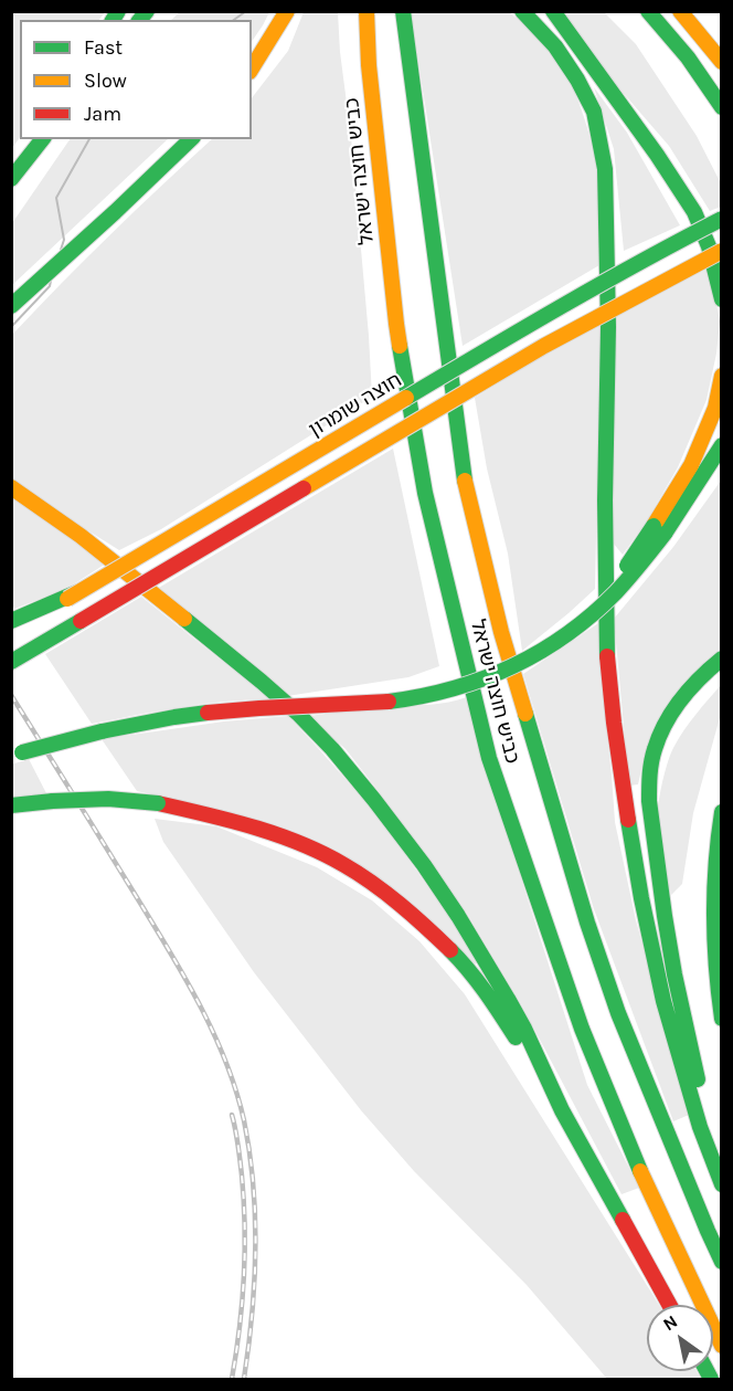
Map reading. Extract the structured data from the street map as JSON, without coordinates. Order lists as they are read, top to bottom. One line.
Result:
{"streets":{"main road":["כביש חוצה ישראל","חוצה שומרון"]},"legend":["Fast","Slow","Jam"],"north":"top left"}
